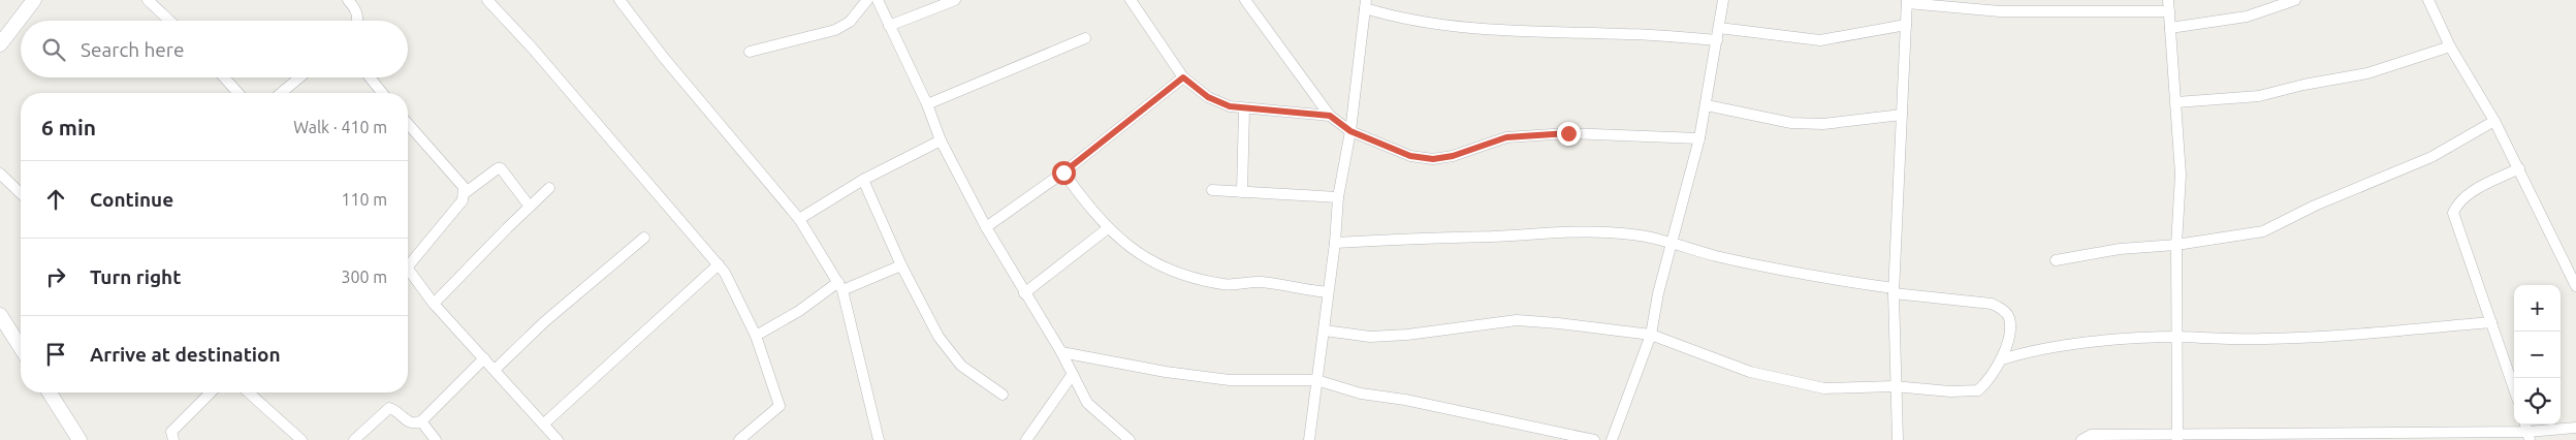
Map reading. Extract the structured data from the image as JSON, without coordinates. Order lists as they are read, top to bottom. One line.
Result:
{"page":{"search":"Search here","heading":["6 min","Walk · 410 m"],"list":[["Continue","110 m"],["Turn right","300 m"],"Arrive at destination"],"map_buttons":["+","−"]}}
